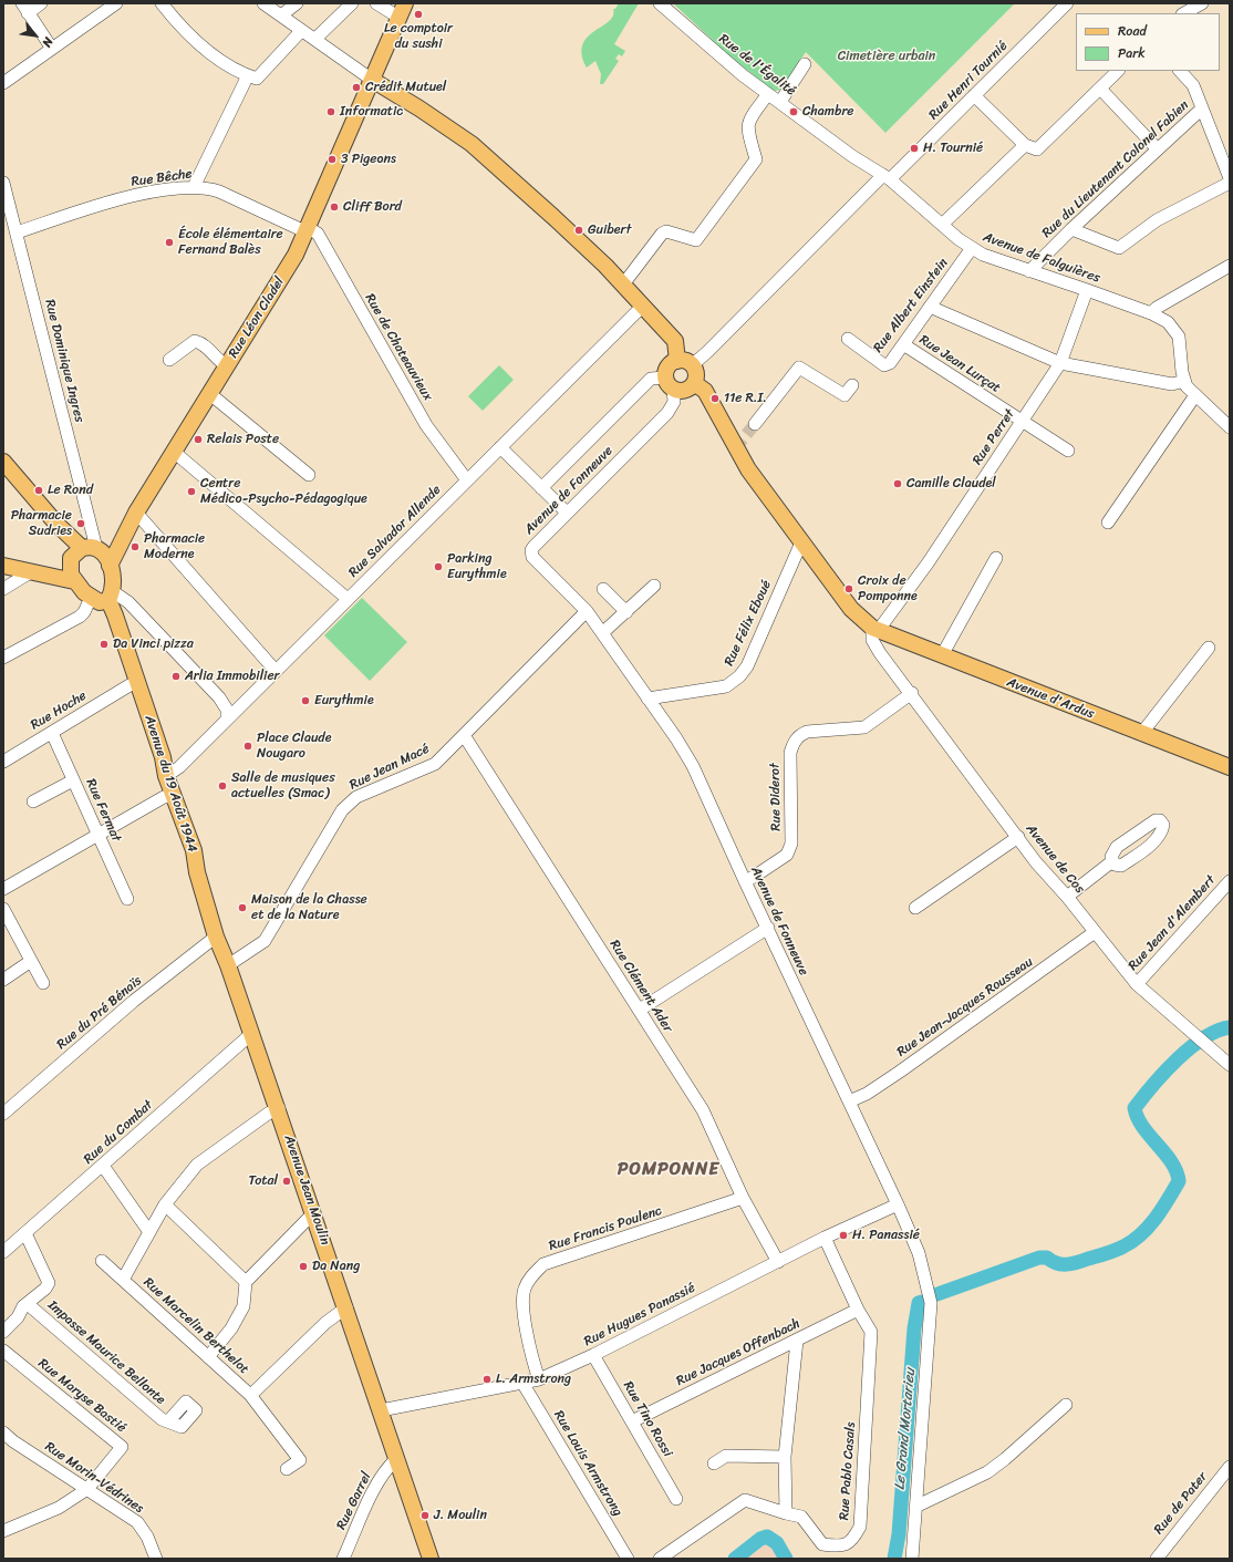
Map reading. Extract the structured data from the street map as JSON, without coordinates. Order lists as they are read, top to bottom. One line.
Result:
{"streets":{"main road":["Rue Léon Cladel","Avenue d'Ardus","Avenue du 19 Août 1944","Avenue Jean Moulin"],"street":["Rue de l'Égalité","Rue Henri Tournié","Rue du Lieutenant Colonel Fabien","Rue Bêche","Avenue de Falguières","Rue Albert Einstein","Rue de Chateauvieux","Rue Dominique Ingres","Rue Jean Lurçat","Rue Perret","Avenue de Fonneuve","Rue Salvador Allende","Rue Félix Eboué","Rue Hoche","Rue Jean Macé","Rue Diderot","Rue Fermat","Avenue de Cos","Rue Jean d'Alembert","Rue Clément Ader","Rue Jean-Jacques Rousseau","Rue du Pré Bénaïs","Rue du Combat","Rue Francis Poulenc","Rue Hugues Panassié","Rue Marcelin Berthelot","Impasse Maurice Bellonte","Rue Jacques Offenbach","Rue Maryse Bastié","Rue Tino Rossi","Rue Louis Armstrong","Rue Pablo Casals","Rue Morin-Védrines","Rue Garrel","Rue de Pater"]},"crossings":[["Rue de l'Égalité","Rue Henri Tournié"],["Rue de l'Égalité","Avenue de Falguières"],["Rue Henri Tournié","Avenue de Falguières"],["Rue du Lieutenant Colonel Fabien","Avenue de Falguières"],["Rue Bêche","Rue Léon Cladel"],["Rue Bêche","Rue de Chateauvieux"],["Rue Bêche","Rue Dominique Ingres"],["Avenue de Falguières","Rue Albert Einstein"],["Avenue de Falguières","Rue Perret"],["Rue Albert Einstein","Rue Jean Lurçat"],["Rue Léon Cladel","Rue de Chateauvieux"],["Rue Léon Cladel","Rue Dominique Ingres"],["Rue de Chateauvieux","Rue Salvador Allende"],["Rue Jean Lurçat","Rue Perret"],["Rue Perret","Avenue d'Ardus"],["Rue Perret","Avenue de Cos"],["Avenue de Fonneuve","Rue Félix Eboué"],["Avenue de Fonneuve","Rue Jean Macé"],["Avenue de Fonneuve","Rue Diderot"],["Avenue de Fonneuve","Rue Jean-Jacques Rousseau"],["Avenue de Fonneuve","Rue Hugues Panassié"],["Rue Salvador Allende","Avenue du 19 Août 1944"],["Avenue d'Ardus","Avenue de Cos"],["Rue Hoche","Avenue du 19 Août 1944"],["Rue Hoche","Rue Fermat"],["Rue Jean Macé","Rue Clément Ader"],["Rue Jean Macé","Avenue Jean Moulin"],["Avenue du 19 Août 1944","Avenue Jean Moulin"],["Rue Diderot","Avenue de Cos"],["Avenue de Cos","Rue Jean d'Alembert"],["Avenue de Cos","Rue Jean-Jacques Rousseau"],["Rue Clément Ader","Rue Francis Poulenc"],["Rue Clément Ader","Rue Hugues Panassié"],["Rue du Pré Bénaïs","Avenue Jean Moulin"],["Rue du Combat","Avenue Jean Moulin"],["Avenue Jean Moulin","Rue Hugues Panassié"],["Avenue Jean Moulin","Rue Garrel"],["Rue Francis Poulenc","Rue Hugues Panassié"],["Rue Hugues Panassié","Rue Tino Rossi"],["Rue Hugues Panassié","Rue Louis Armstrong"],["Rue Hugues Panassié","Rue Pablo Casals"],["Rue Jacques Offenbach","Rue Tino Rossi"],["Rue Jacques Offenbach","Rue Pablo Casals"],["Rue Maryse Bastié","Rue Morin-Védrines"]],"districts":["POMPONNE"],"water":["Le Grand Mortarieu"],"parks":["Cimetière urbain"],"places":["Le comptoir du sushi","Crédit Mutuel","Informatic","Chambre","H. Tournié","3 Pigeons","Cliff Bord","Guibert","École élémentaire Fernand Balès","11e R.I.","Relais Poste","Camille Claudel","Le Rond","Centre Médico-Psycho-Pédagogique","Pharmacie Sudries","Pharmacie Moderne","Parking Eurythmie","Croix de Pomponne","Da Vinci pizza","Arlia Immobilier","Eurythmie","Place Claude Nougaro","Salle de musiques actuelles (Smac)","Maison de la Chasse et de la Nature","Total","H. Panassié","Da Nang","L. Armstrong","J. Moulin"],"legend":["Road","Park"],"north":"bottom right"}
